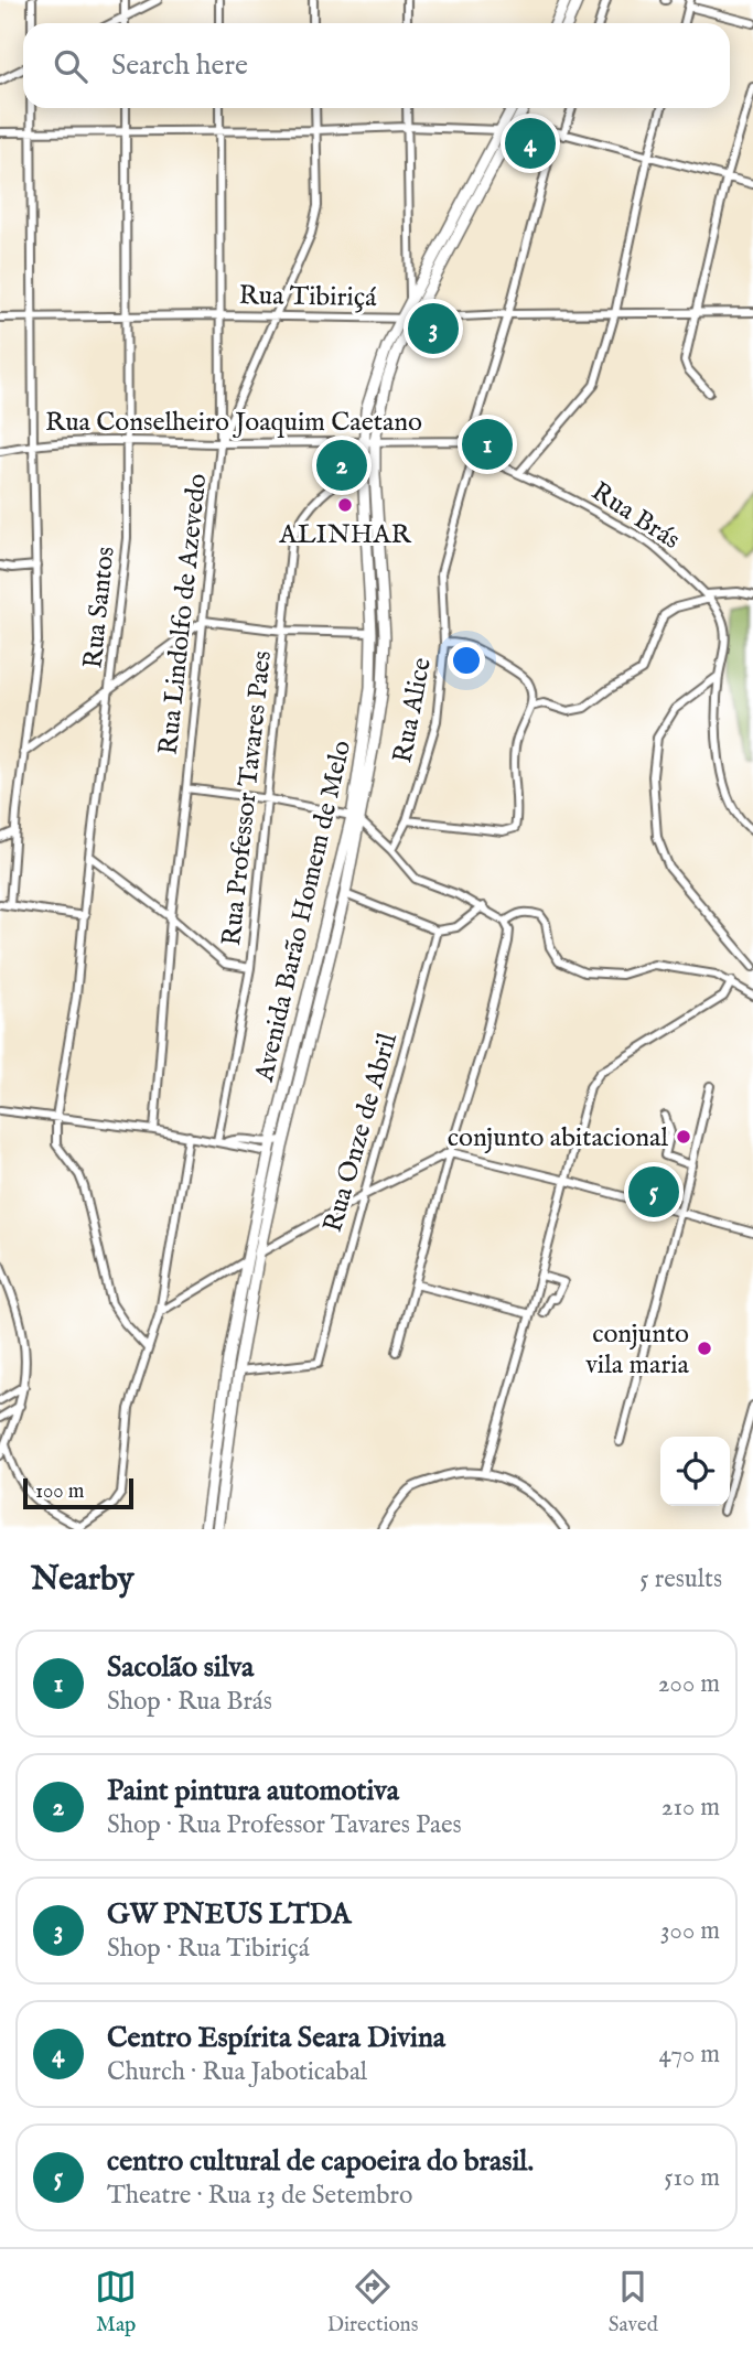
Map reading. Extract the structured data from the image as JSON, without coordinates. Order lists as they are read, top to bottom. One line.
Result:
{"streets":{"main road":["Avenida Barão Homem de Melo"],"street":["Rua Tibiriçá","Rua Conselheiro Joaquim Caetano","Rua Brás","Rua Santos","Rua Lindolfo de Azevedo","Rua Alice","Rua Professor Tavares Paes","Rua Onze de Abril"]},"crossings":[["Rua Tibiriçá","Rua Santos"],["Rua Tibiriçá","Rua Lindolfo de Azevedo"],["Rua Tibiriçá","Avenida Barão Homem de Melo"],["Rua Conselheiro Joaquim Caetano","Rua Santos"],["Rua Conselheiro Joaquim Caetano","Rua Lindolfo de Azevedo"],["Rua Conselheiro Joaquim Caetano","Avenida Barão Homem de Melo"],["Rua Brás","Rua Alice"],["Rua Professor Tavares Paes","Avenida Barão Homem de Melo"],["Avenida Barão Homem de Melo","Rua Onze de Abril"]],"places":["ALINHAR","conjunto abitacional","conjunto vila maria"],"scale_bar":"100 m","page":{"search":"Search here","pins":["4","3","1","2","5"],"scale":"100 m","heading":["Nearby","5 results"],"list":[{"mark":"1","name":"Sacolão silva","note":"Shop · Rua Brás","value":"200 m"},{"mark":"2","name":"Paint pintura automotiva","note":"Shop · Rua Professor Tavares Paes","value":"210 m"},{"mark":"3","name":"GW PNEUS LTDA","note":"Shop · Rua Tibiriçá","value":"300 m"},{"mark":"4","name":"Centro Espírita Seara Divina","note":"Church · Rua Jaboticabal","value":"470 m"},{"mark":"5","name":"centro cultural de capoeira do brasil.","note":"Theatre · Rua 13 de Setembro","value":"510 m"}],"nav":["Map","Directions","Saved"]}}
